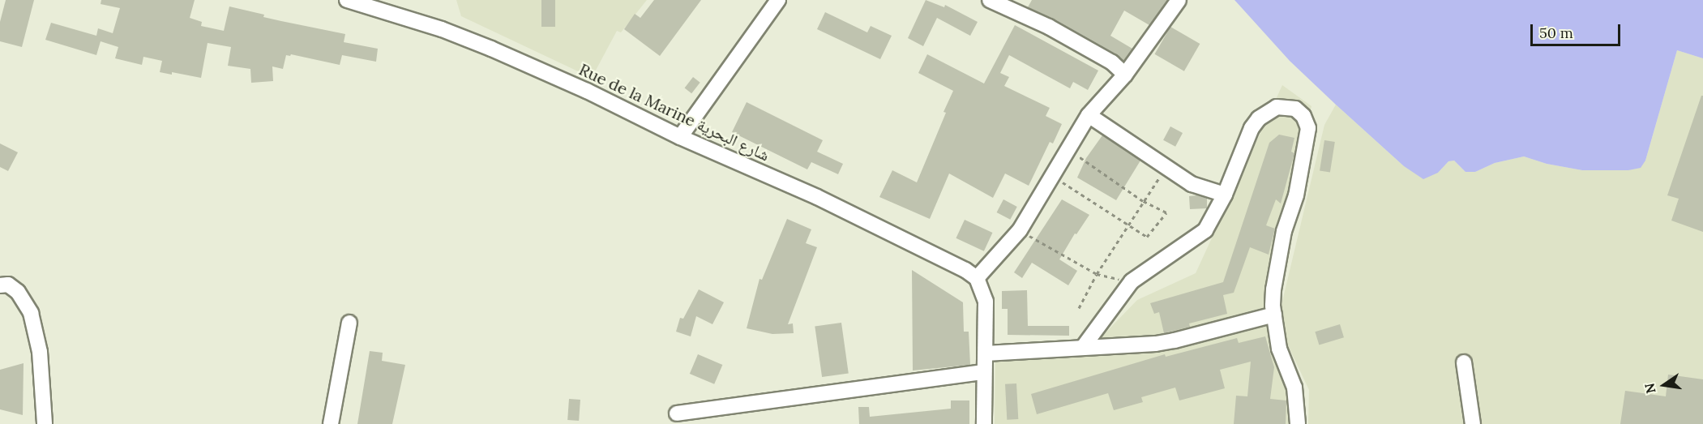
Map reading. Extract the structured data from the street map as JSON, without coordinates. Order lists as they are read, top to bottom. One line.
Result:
{"streets":{"street":["Rue de la Marine شارع البحرية"]},"scale_bar":"50 m","north":"left"}
